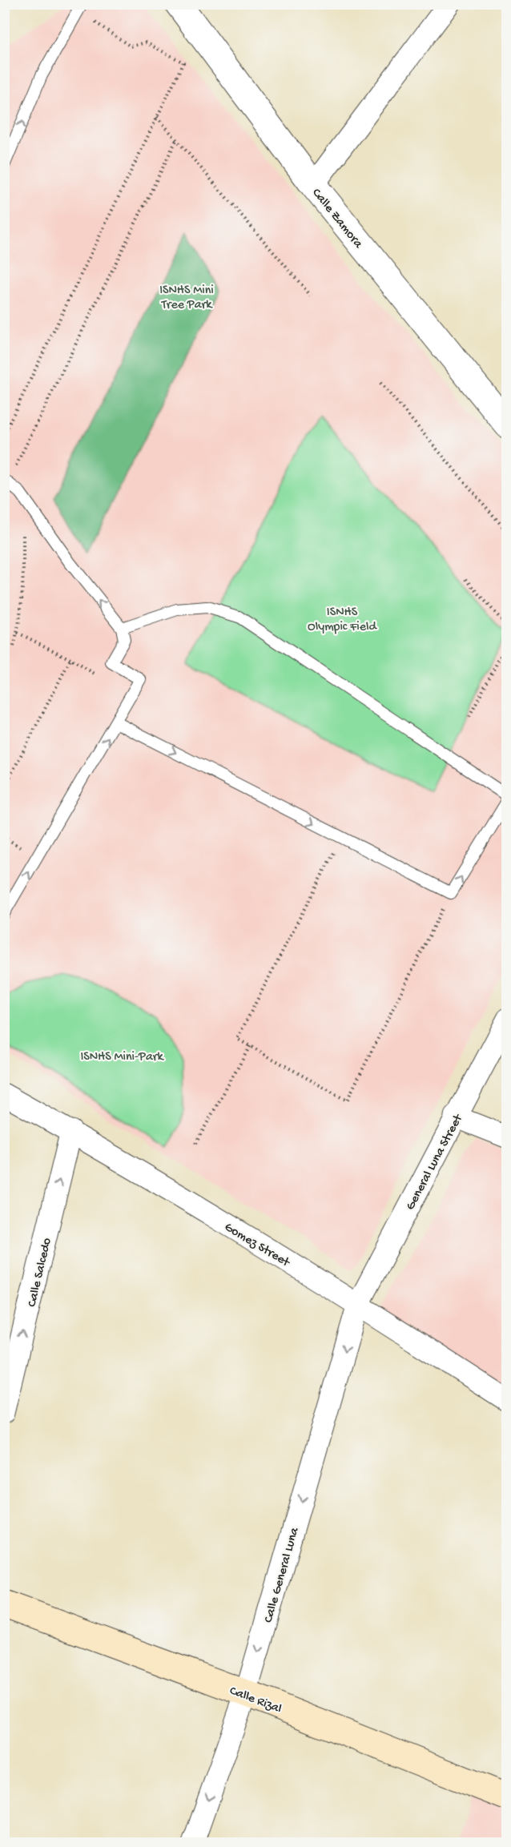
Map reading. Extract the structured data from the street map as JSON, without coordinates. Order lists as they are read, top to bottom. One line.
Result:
{"streets":{"main road":["Calle Rizal"],"street":["Calle Zamora","General Luna Street","Gomez Street","Calle Salcedo","Calle General Luna"]},"crossings":[["General Luna Street","Gomez Street"],["General Luna Street","Calle General Luna"],["Gomez Street","Calle Salcedo"],["Gomez Street","Calle General Luna"],["Calle General Luna","Calle Rizal"]],"one_way":["Calle Salcedo","Calle General Luna"],"parks":["ISNHS Mini Tree Park","ISNHS Olympic Field","ISNHS Mini-Park"]}
